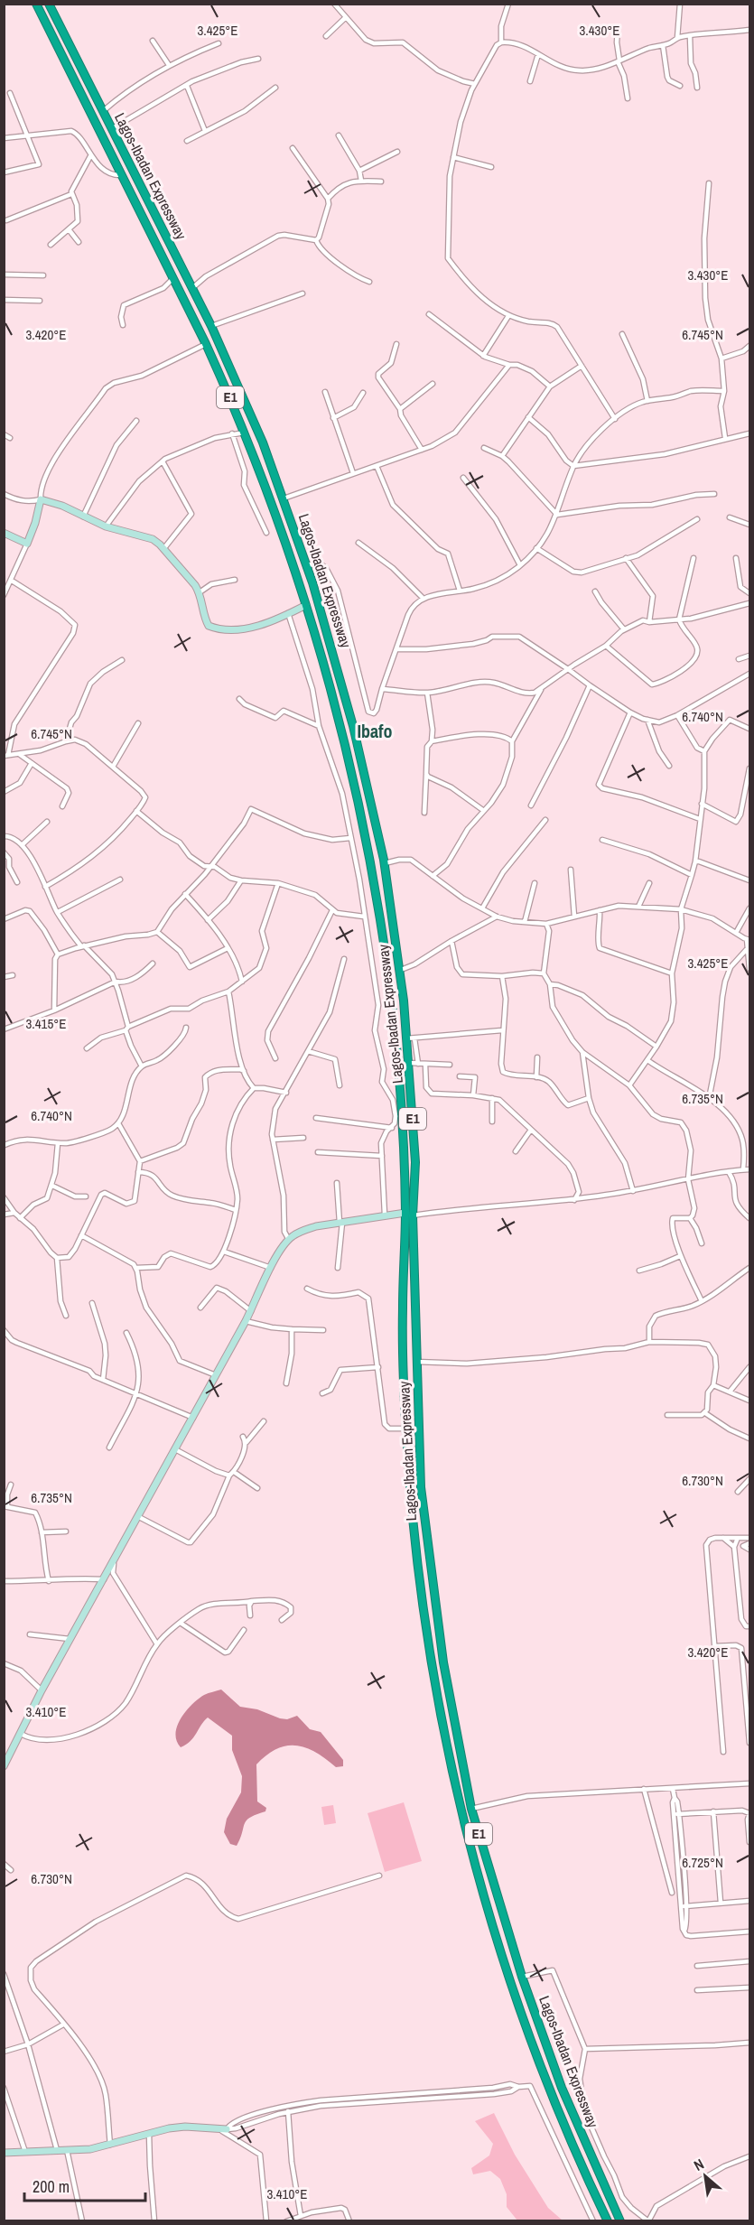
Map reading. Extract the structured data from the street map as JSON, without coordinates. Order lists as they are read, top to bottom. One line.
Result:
{"streets":{"highway":["Lagos-Ibadan Expressway","E1"]},"districts":["Ibafo"],"scale_bar":"200 m","north":"top left","coordinates":["3.425°E","3.430°E","3.420°E","6.745°N","6.740°N","3.415°E","6.735°N","6.730°N","3.410°E","6.725°N"]}
